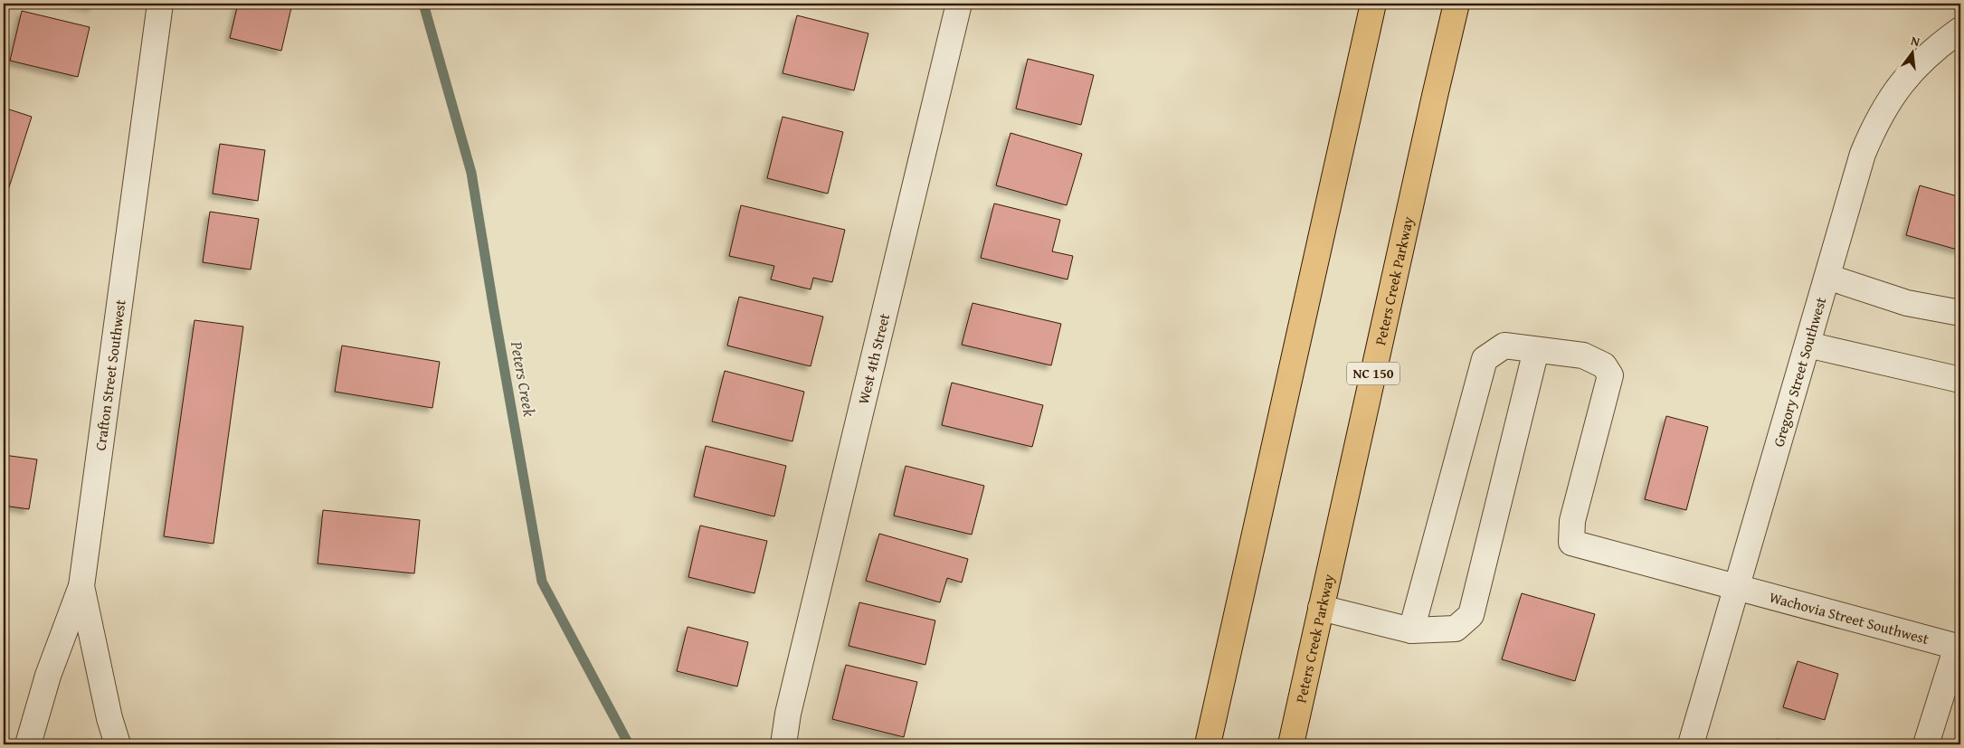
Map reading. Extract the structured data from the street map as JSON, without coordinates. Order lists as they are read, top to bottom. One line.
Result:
{"streets":{"main road":["Peters Creek Parkway","NC 150"],"street":["West 4th Street","Gregory Street Southwest","Crafton Street Southwest","Wachovia Street Southwest"]},"crossings":[["Gregory Street Southwest","Wachovia Street Southwest"]],"water":["Peters Creek"],"north":"top"}
